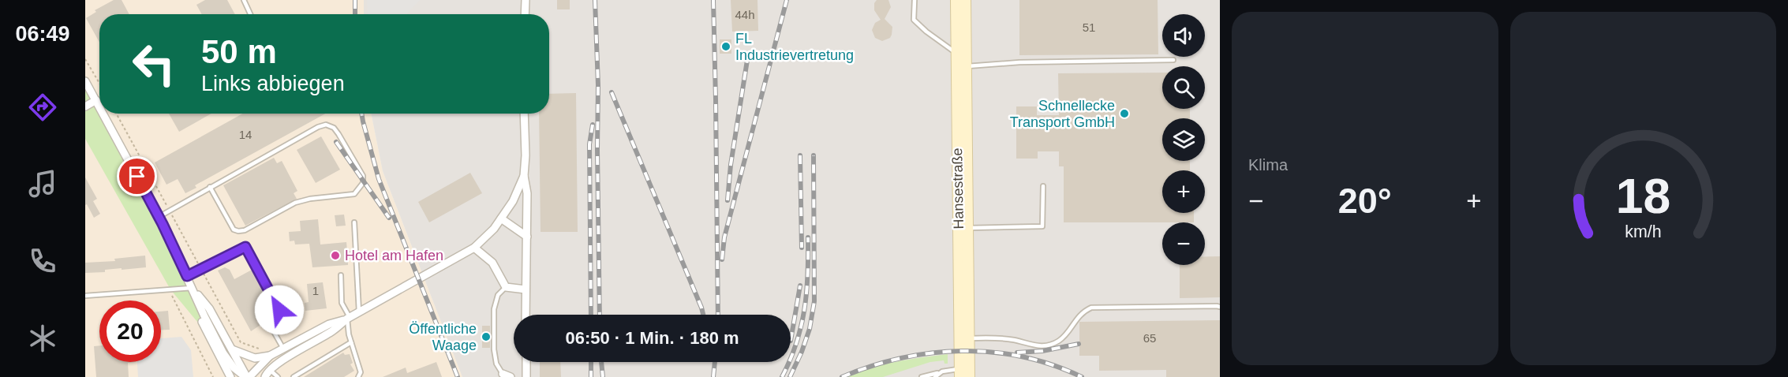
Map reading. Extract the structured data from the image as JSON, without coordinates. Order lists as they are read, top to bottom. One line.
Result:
{"streets":{"main road":["Hansestraße"]},"places":["FL Industrievertretung","Schnellecke Transport GmbH","Hotel am Hafen","Öffentliche Waage"],"house_numbers":["44h","51","14","1","65"],"page":{"tabs":"06:49","tile":"Klima","map_buttons":["+","−"],"turn":["50 m","Links abbiegen"],"heat":["−","20°","+"],"limit":"20","trip":"06:50 · 1 Min. · 180 m","gauge":["18","km/h"]}}
